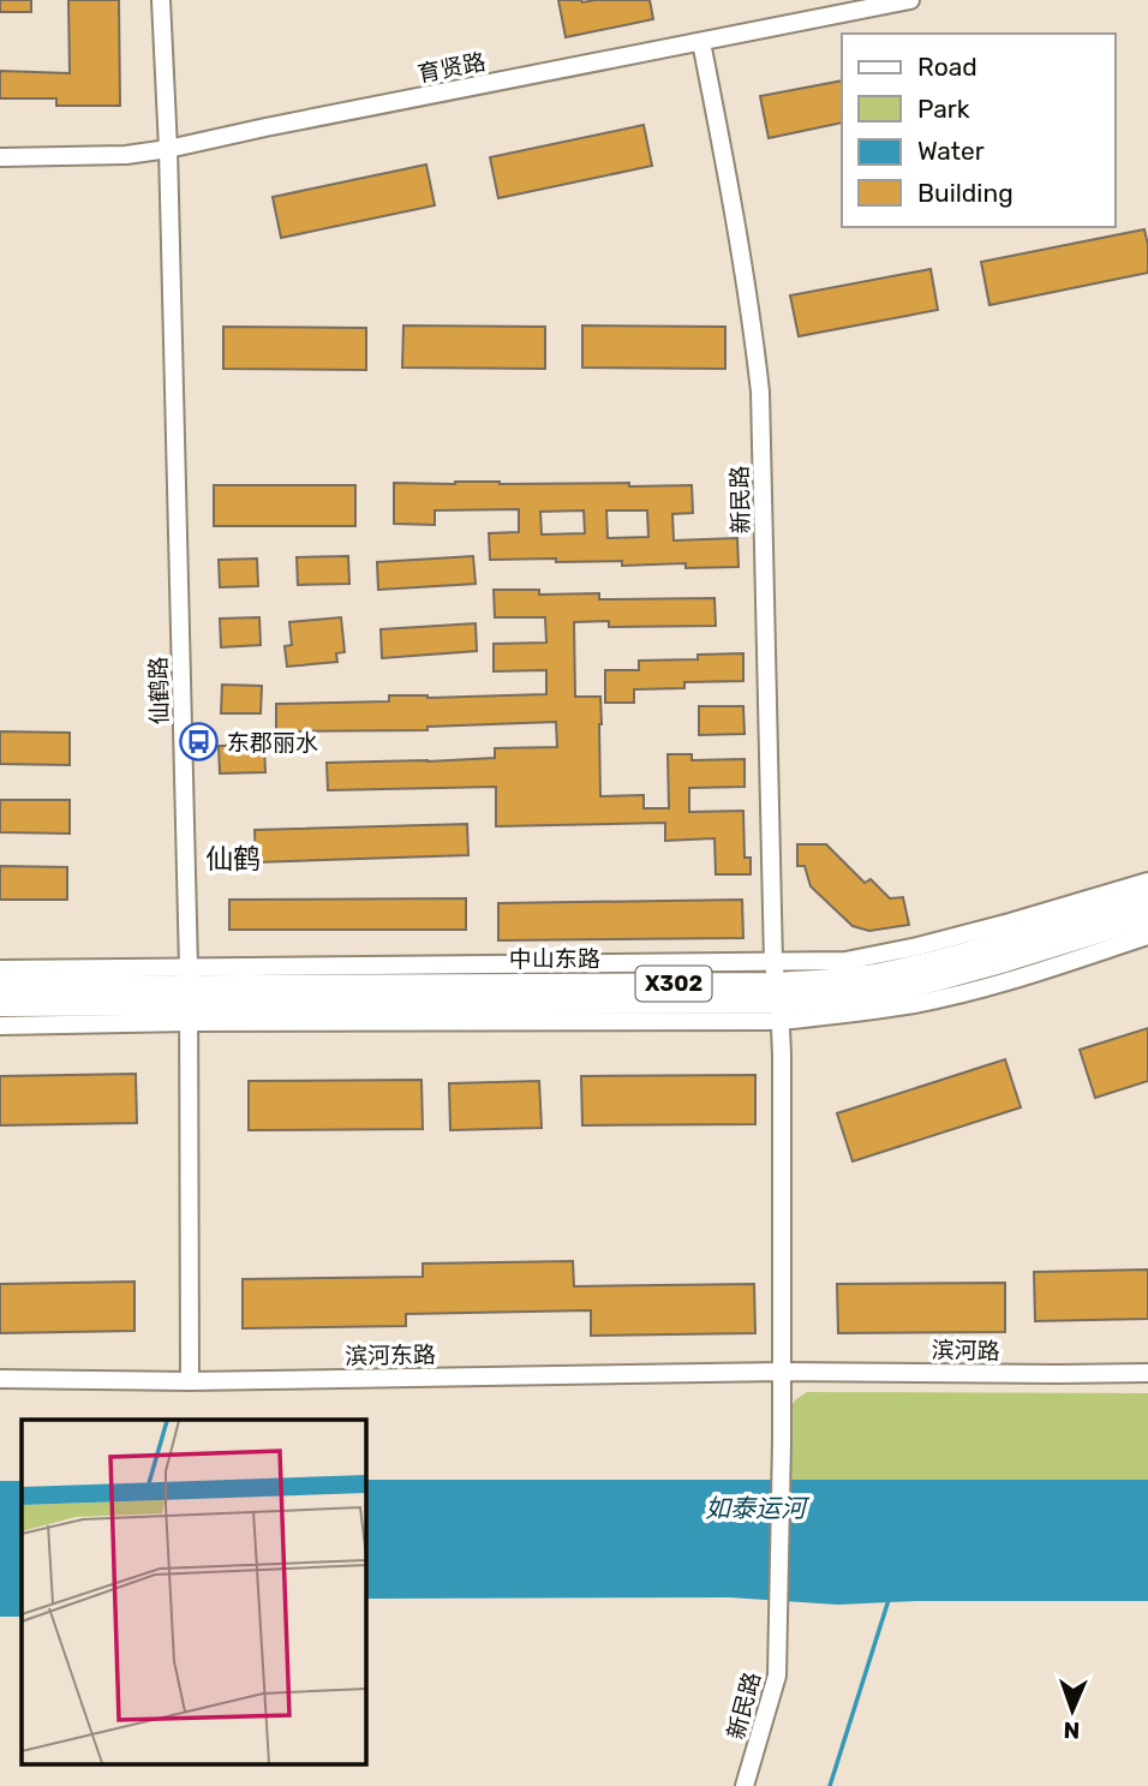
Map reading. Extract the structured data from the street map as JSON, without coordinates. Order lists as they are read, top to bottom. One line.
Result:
{"streets":{"main road":["中山东路","X302"],"street":["育贤路","新民路","仙鹤路","滨河路","滨河东路"]},"crossings":[["育贤路","新民路"],["育贤路","仙鹤路"],["新民路","中山东路"],["新民路","滨河路"],["新民路","滨河东路"],["仙鹤路","中山东路"],["仙鹤路","滨河东路"],["滨河路","滨河东路"]],"districts":["仙鹤"],"water":["如泰运河"],"places":{"bus stop":["东郡丽水"]},"legend":["Road","Park","Water","Building"],"north":"bottom"}
